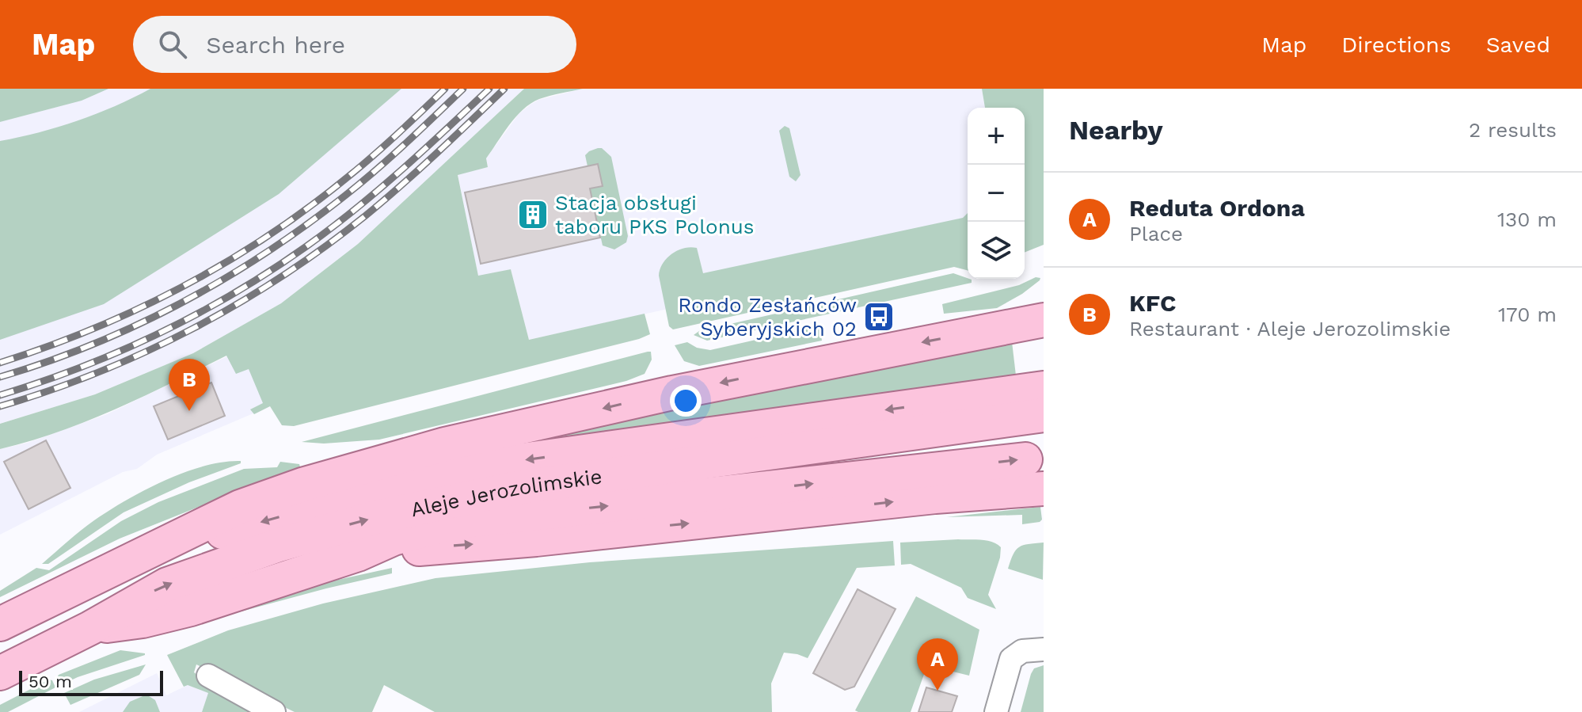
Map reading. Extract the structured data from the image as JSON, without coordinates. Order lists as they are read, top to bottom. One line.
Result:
{"streets":{"main road":["Aleje Jerozolimskie"]},"places":{"building":["Stacja obsługi taboru PKS Polonus"],"bus stop":["Rondo Zesłańców Syberyjskich 02"]},"scale_bar":"50 m","page":{"header":"Map","search":"Search here","nav":["Map","Directions","Saved"],"heading":["Nearby","2 results"],"map_buttons":["+","−"],"list":[{"mark":"A","name":"Reduta Ordona","note":"Place","value":"130 m"},{"mark":"B","name":"KFC","note":"Restaurant · Aleje Jerozolimskie","value":"170 m"}],"pins":["B","A"],"scale":"50 m"}}
